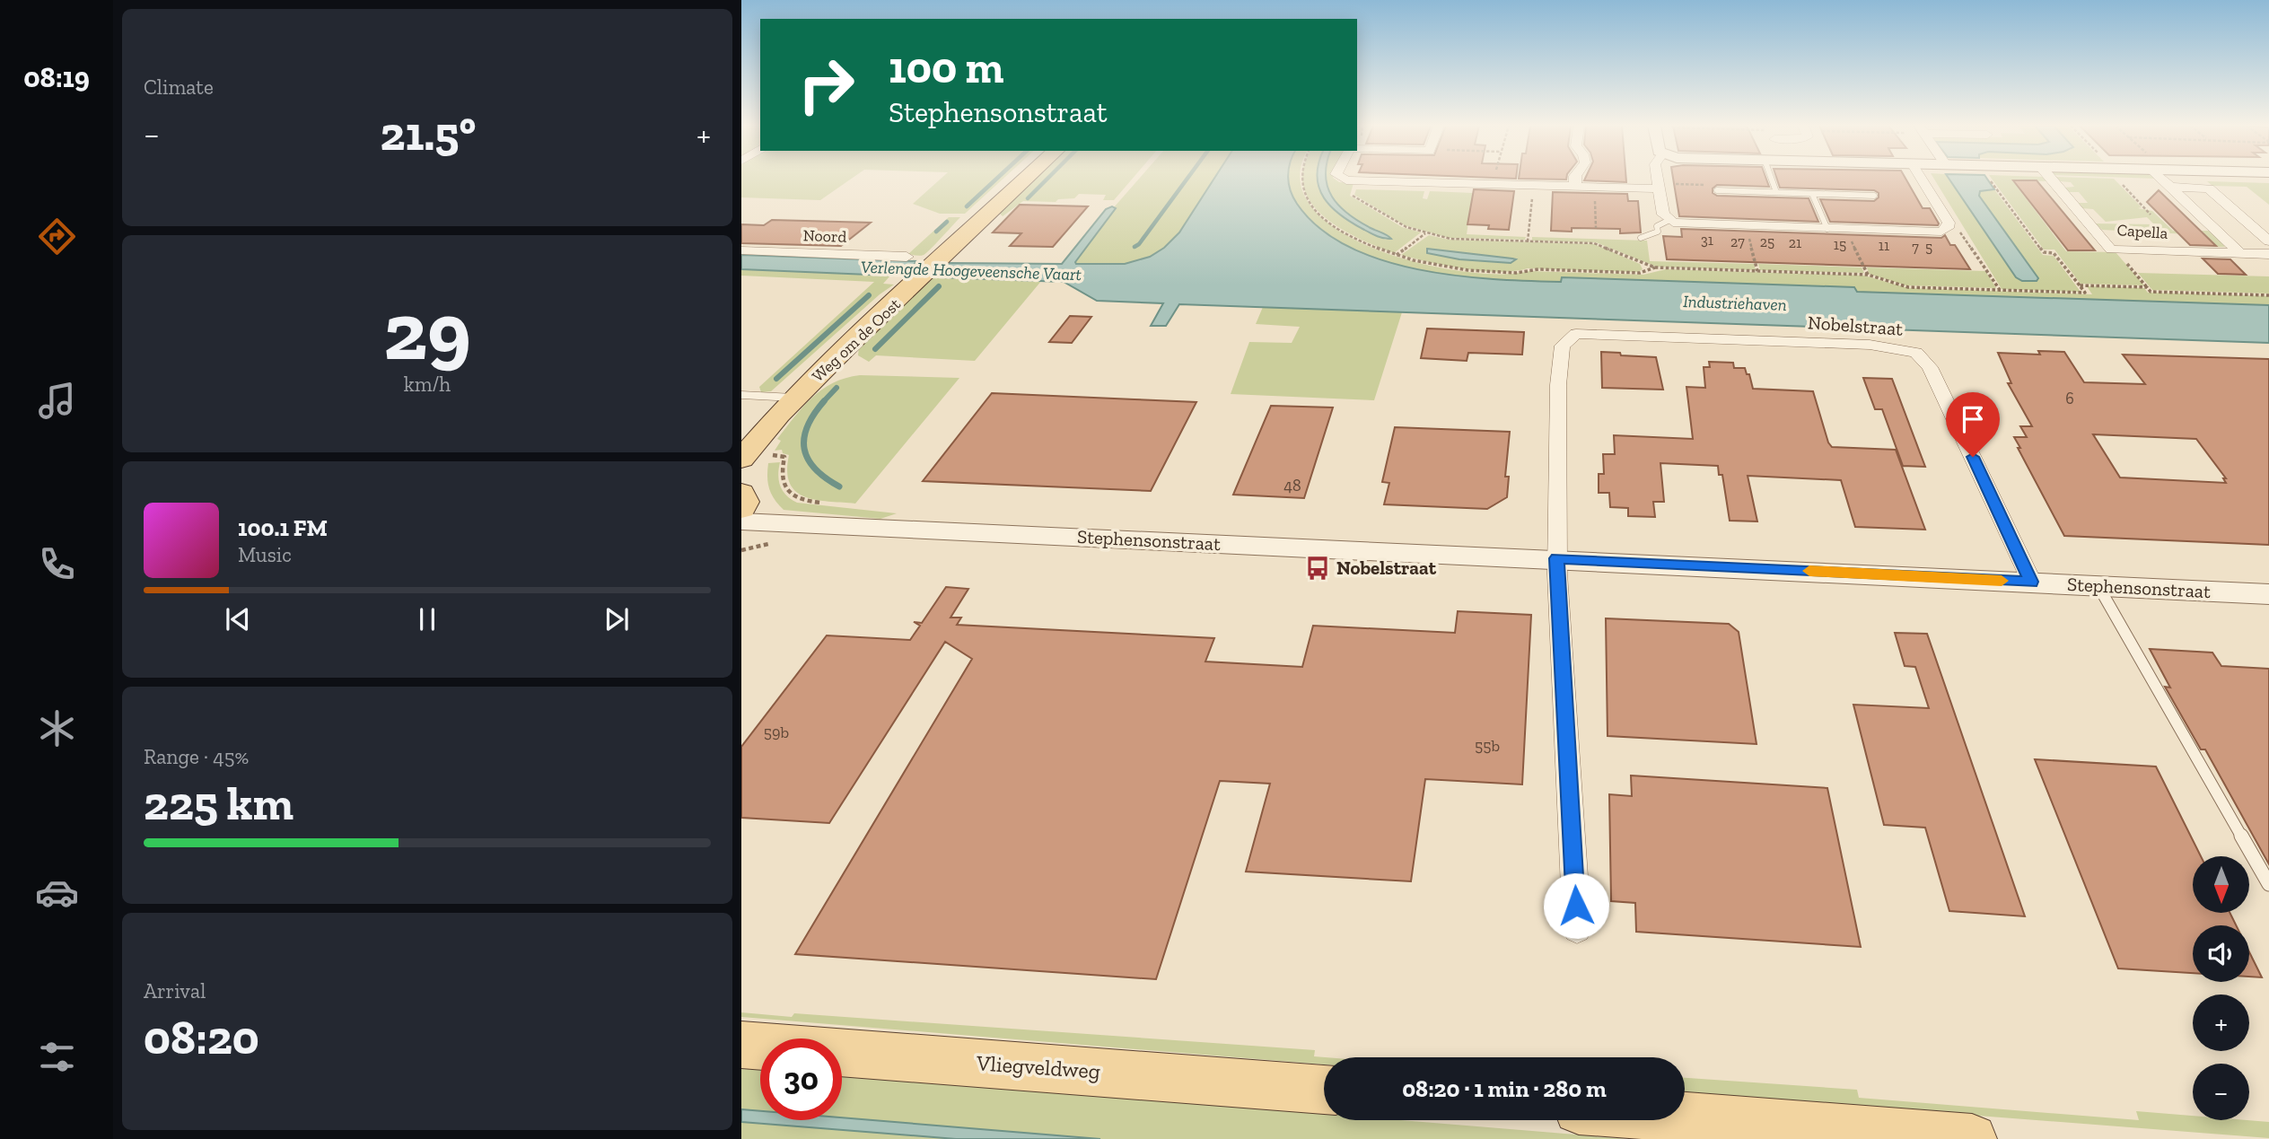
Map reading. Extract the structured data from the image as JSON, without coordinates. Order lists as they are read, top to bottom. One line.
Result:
{"streets":{"main road":["Weg om de Oost","Vliegveldweg"],"street":["Capella","Noord","Nobelstraat","Stephensonstraat"]},"crossings":[["Nobelstraat","Stephensonstraat"]],"water":["Verlengde Hoogeveensche Vaart","Industriehaven"],"places":{"bus stop":["Nobelstraat"]},"house_numbers":["31","27","25","21","15","11","7","5","6","48","59b","55b"],"north":"bottom","page":{"tabs":"08:19","tile":["Climate",["29","km/h"],["Range · 45%","225 km"],["Arrival","08:20"]],"turn":["100 m","Stephensonstraat"],"heat":["−","21.5°","+"],"song":["100.1 FM","Music"],"map_buttons":["+","−"],"limit":"30","trip":"08:20 · 1 min · 280 m"}}
